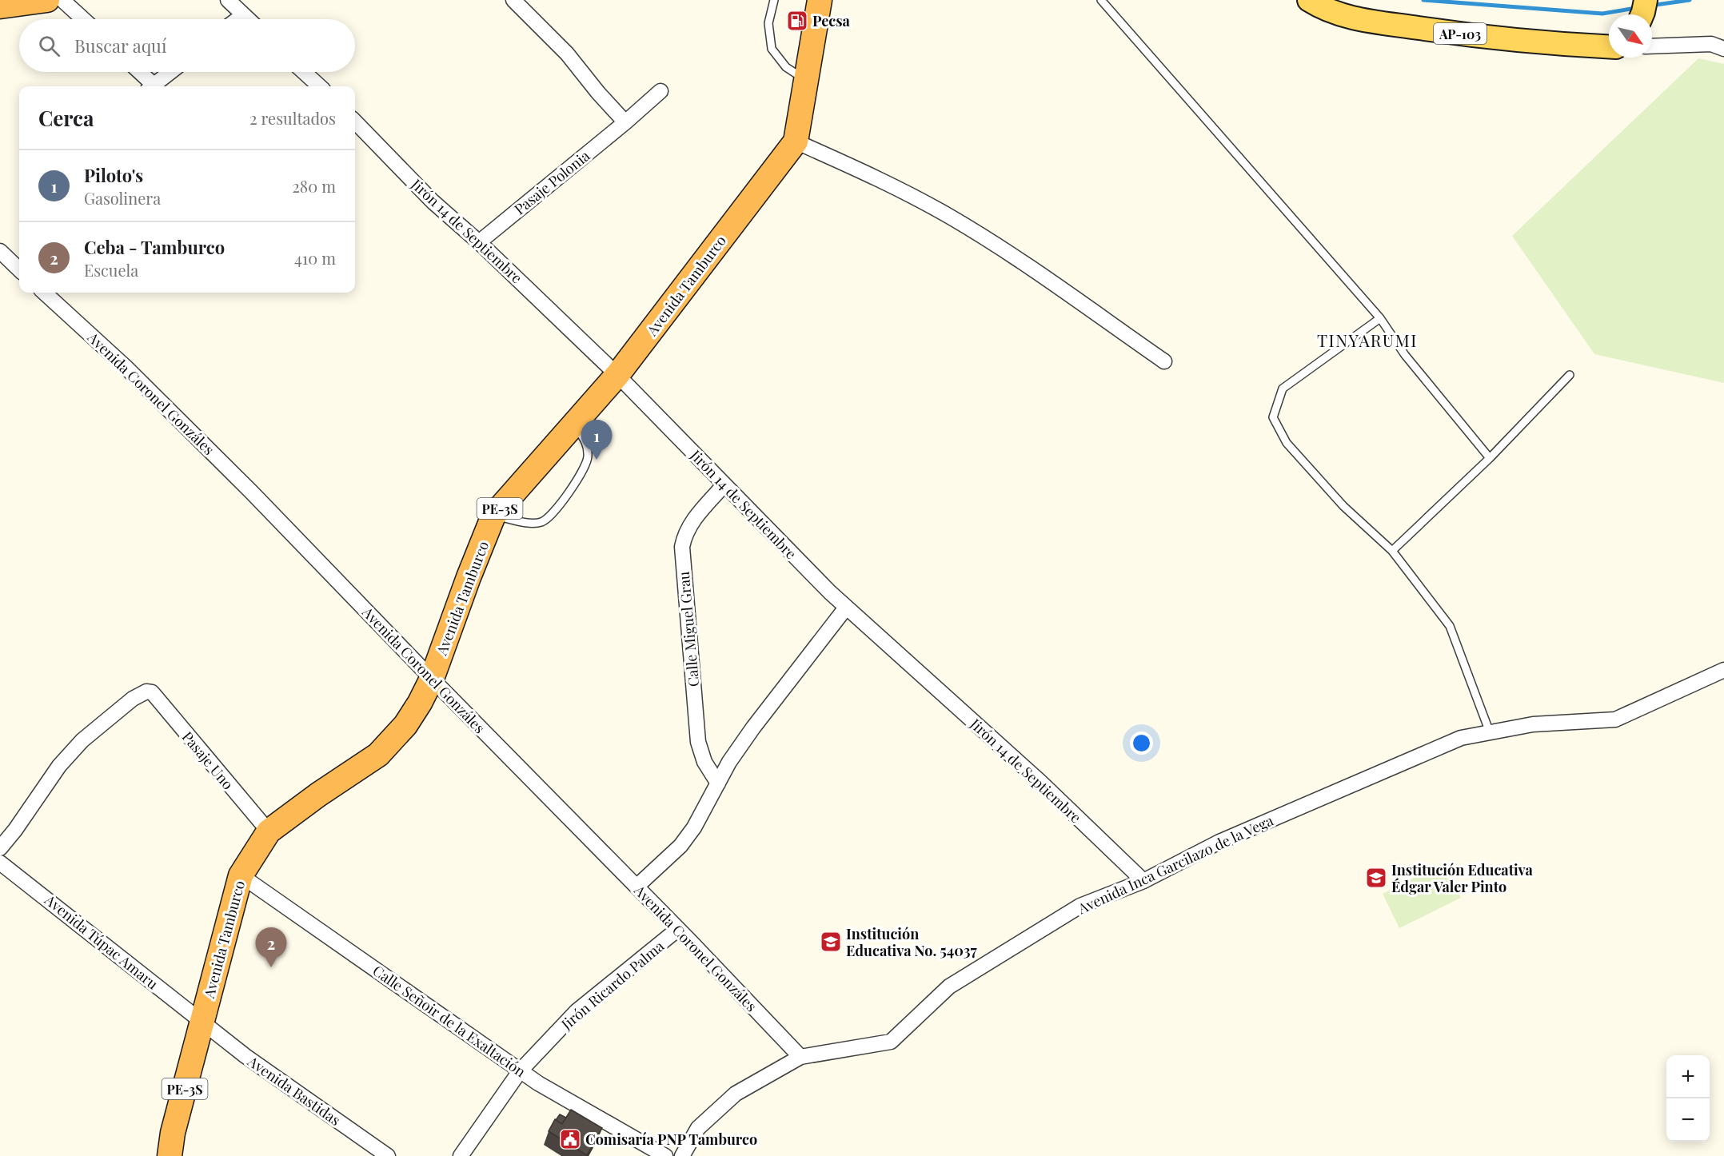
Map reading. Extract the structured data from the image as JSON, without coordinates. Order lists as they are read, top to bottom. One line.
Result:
{"streets":{"highway":["Avenida Tamburco","PE-3S"],"main road":["AP-103"],"street":["Pasaje Polonia","Jirón 14 de Septiembre","Avenida Coronel Gonzáles","Calle Miguel Grau","Pasaje Uno","Avenida Inca Garcilazo de la Vega","Avenida Túpac Amaru","Jirón Ricardo Palma","Calle Señoir de la Exaltación","Avenida Bastidas"]},"crossings":[["Pasaje Polonia","Jirón 14 de Septiembre"],["Jirón 14 de Septiembre","Avenida Tamburco"],["Jirón 14 de Septiembre","Calle Miguel Grau"],["Jirón 14 de Septiembre","Avenida Inca Garcilazo de la Vega"],["Avenida Tamburco","Avenida Coronel Gonzáles"],["Avenida Tamburco","Pasaje Uno"],["Avenida Tamburco","Avenida Túpac Amaru"],["Avenida Tamburco","Calle Señoir de la Exaltación"],["Avenida Tamburco","Avenida Bastidas"],["Avenida Coronel Gonzáles","Avenida Inca Garcilazo de la Vega"],["Avenida Coronel Gonzáles","Jirón Ricardo Palma"],["Avenida Túpac Amaru","Avenida Bastidas"],["Jirón Ricardo Palma","Calle Señoir de la Exaltación"]],"districts":["TINYARUMI"],"places":{"fuel station":["Pecsa"],"school or university":["Institución Educativa Édgar Valer Pinto","Institución Educativa No. 54037"],"public building":["Comisaría PNP Tamburco"]},"north":"bottom right","page":{"search":"Buscar aquí","heading":["Cerca","2 resultados"],"list":[{"mark":"1","name":"Piloto's","note":"Gasolinera","value":"280 m"},{"mark":"2","name":"Ceba - Tamburco","note":"Escuela","value":"410 m"}],"pins":["1","2"],"map_buttons":["+","−"]}}
